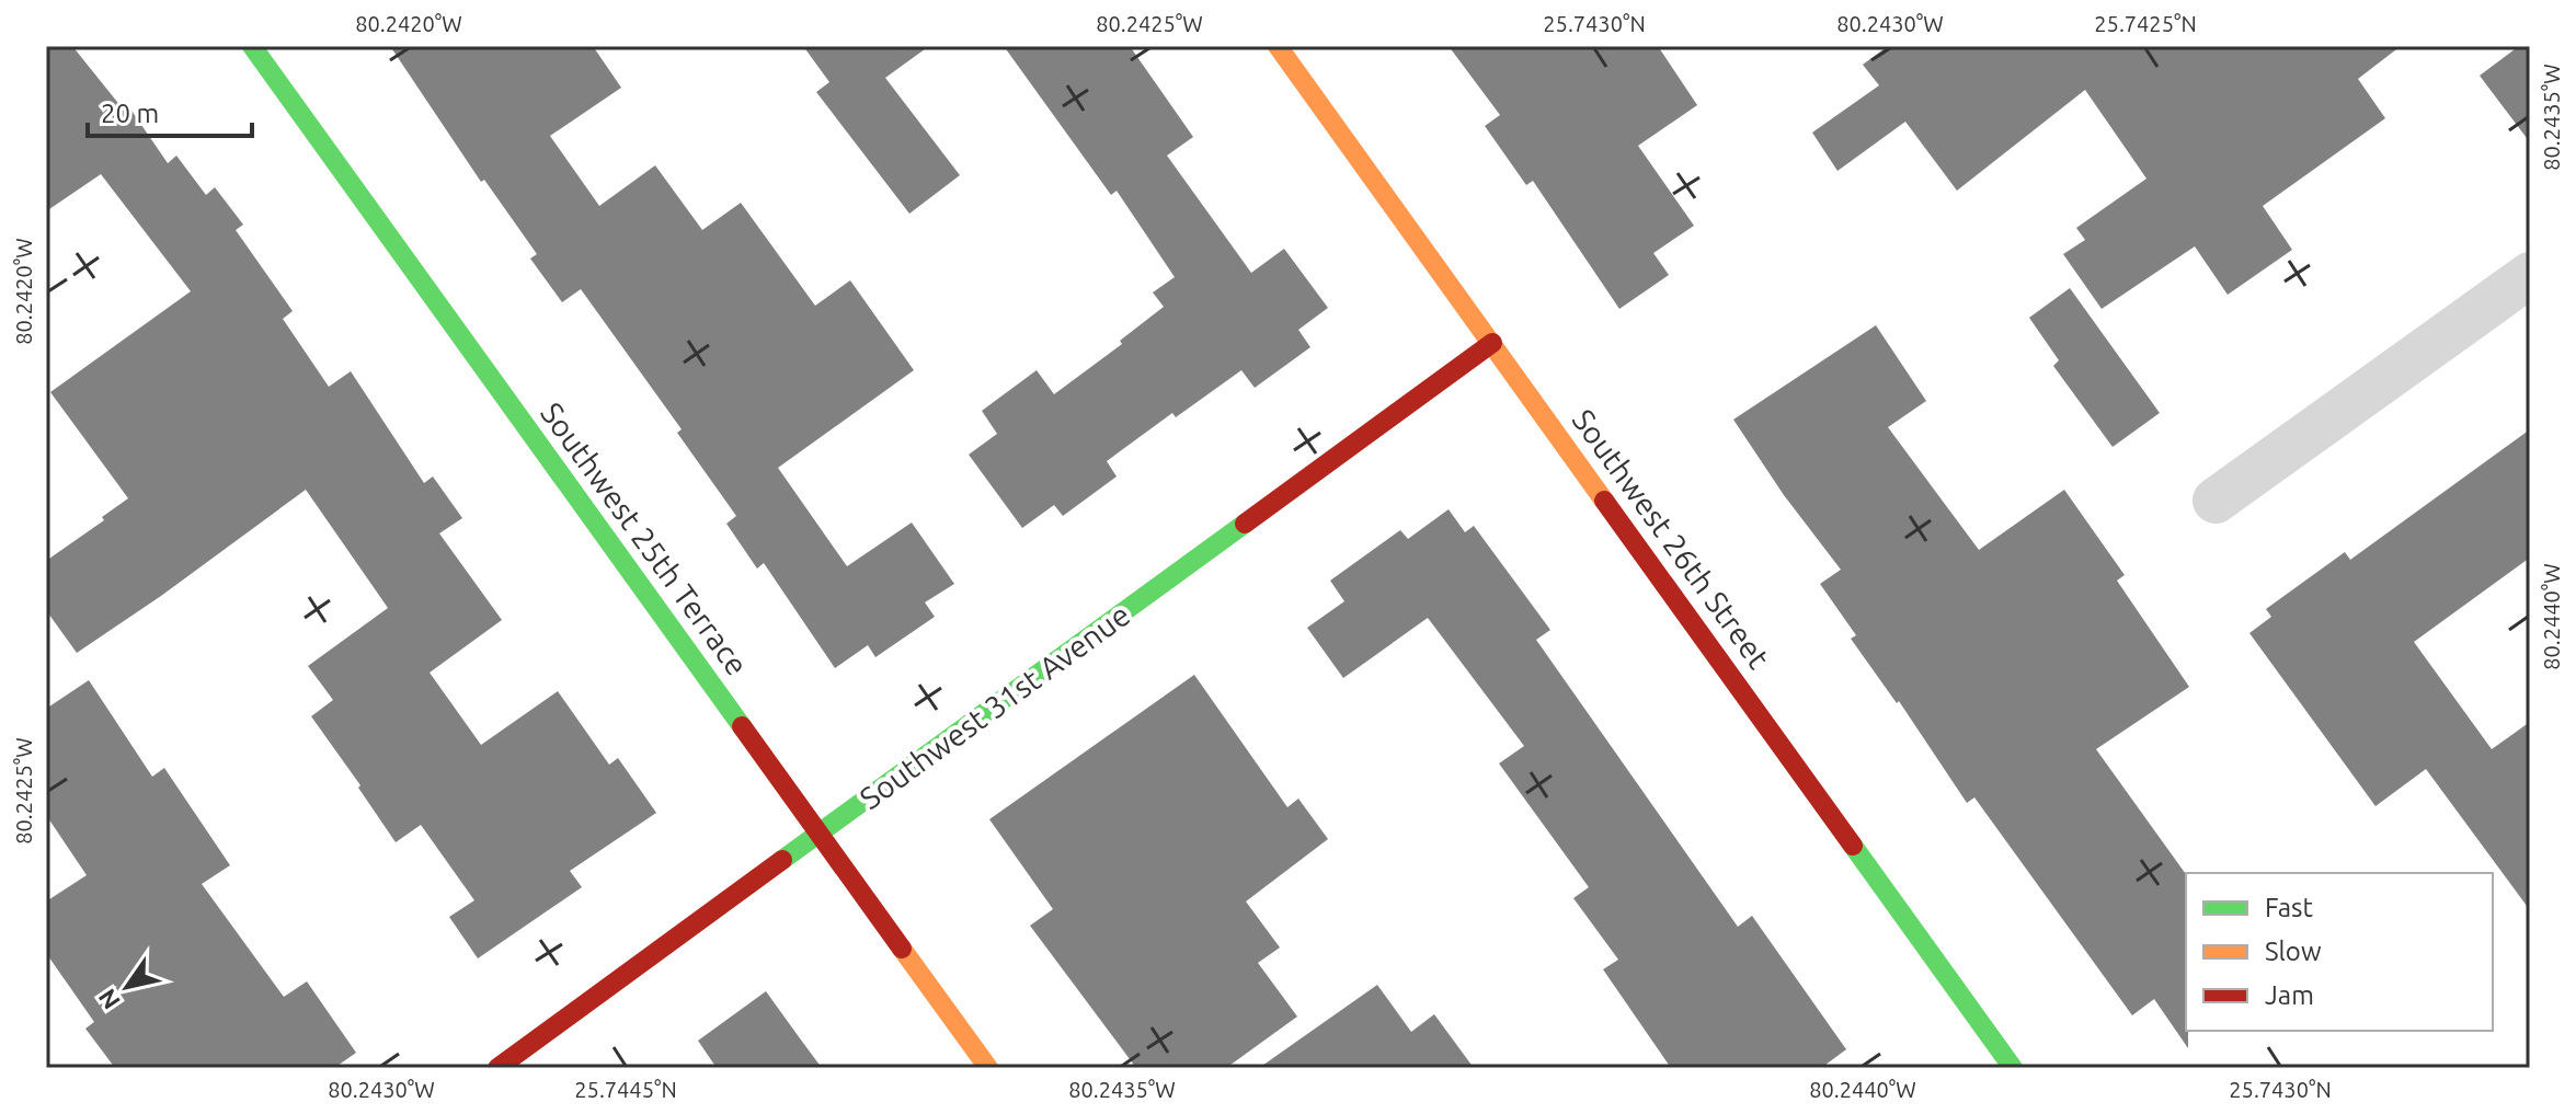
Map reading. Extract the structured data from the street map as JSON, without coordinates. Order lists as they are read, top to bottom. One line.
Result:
{"streets":{"street":["Southwest 25th Terrace","Southwest 26th Street","Southwest 31st Avenue"]},"crossings":[["Southwest 25th Terrace","Southwest 31st Avenue"],["Southwest 26th Street","Southwest 31st Avenue"]],"legend":["Fast","Slow","Jam"],"scale_bar":"20 m","north":"bottom left","coordinates":["80.2420°W","80.2425°W","25.7430°N","80.2430°W","25.7425°N","80.2435°W","80.2440°W","25.7445°N"]}
